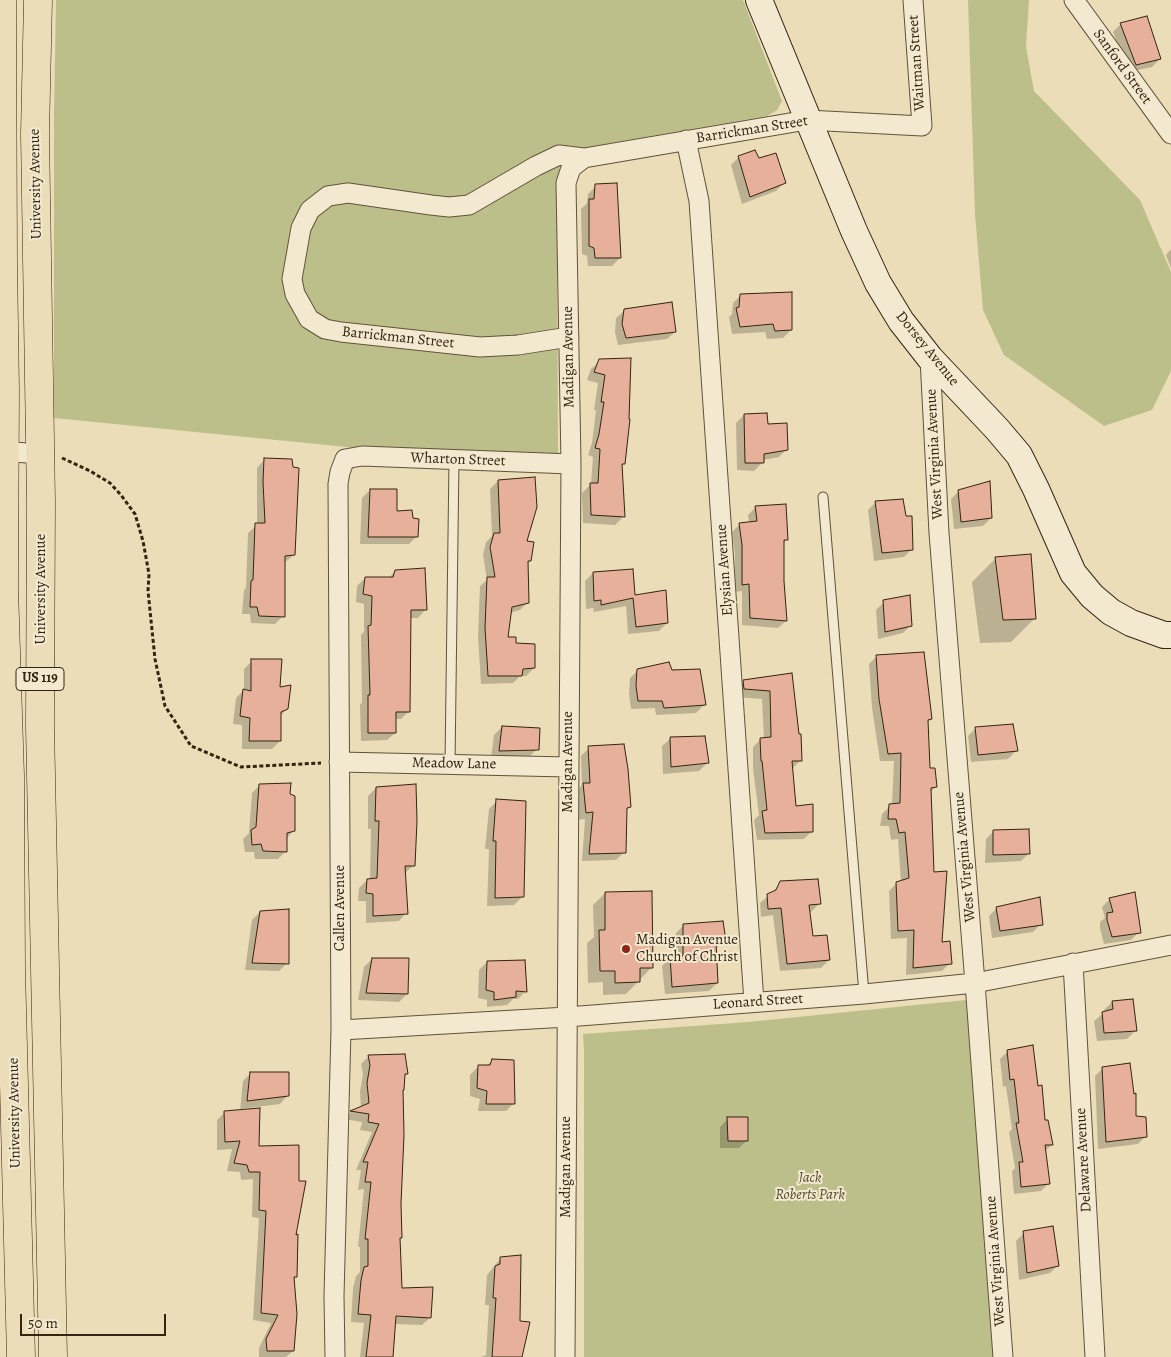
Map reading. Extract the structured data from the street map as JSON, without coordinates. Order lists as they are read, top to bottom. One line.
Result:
{"streets":{"main road":["University Avenue","US 119"],"street":["Waitman Street","Sanford Street","Barrickman Street","Dorsey Avenue","Madigan Avenue","West Virginia Avenue","Wharton Street","Elysian Avenue","Meadow Lane","Callen Avenue","Leonard Street","Delaware Avenue"]},"crossings":[["Waitman Street","Barrickman Street"],["Barrickman Street","Dorsey Avenue"],["Barrickman Street","Madigan Avenue"],["Barrickman Street","Elysian Avenue"],["Dorsey Avenue","West Virginia Avenue"],["Madigan Avenue","Wharton Street"],["Madigan Avenue","Meadow Lane"],["Madigan Avenue","Leonard Street"],["West Virginia Avenue","Leonard Street"],["Wharton Street","Callen Avenue"],["Elysian Avenue","Leonard Street"],["Meadow Lane","Callen Avenue"],["Callen Avenue","Leonard Street"],["Leonard Street","Delaware Avenue"]],"parks":["Jack Roberts Park"],"places":["Madigan Avenue Church of Christ"],"scale_bar":"50 m"}
